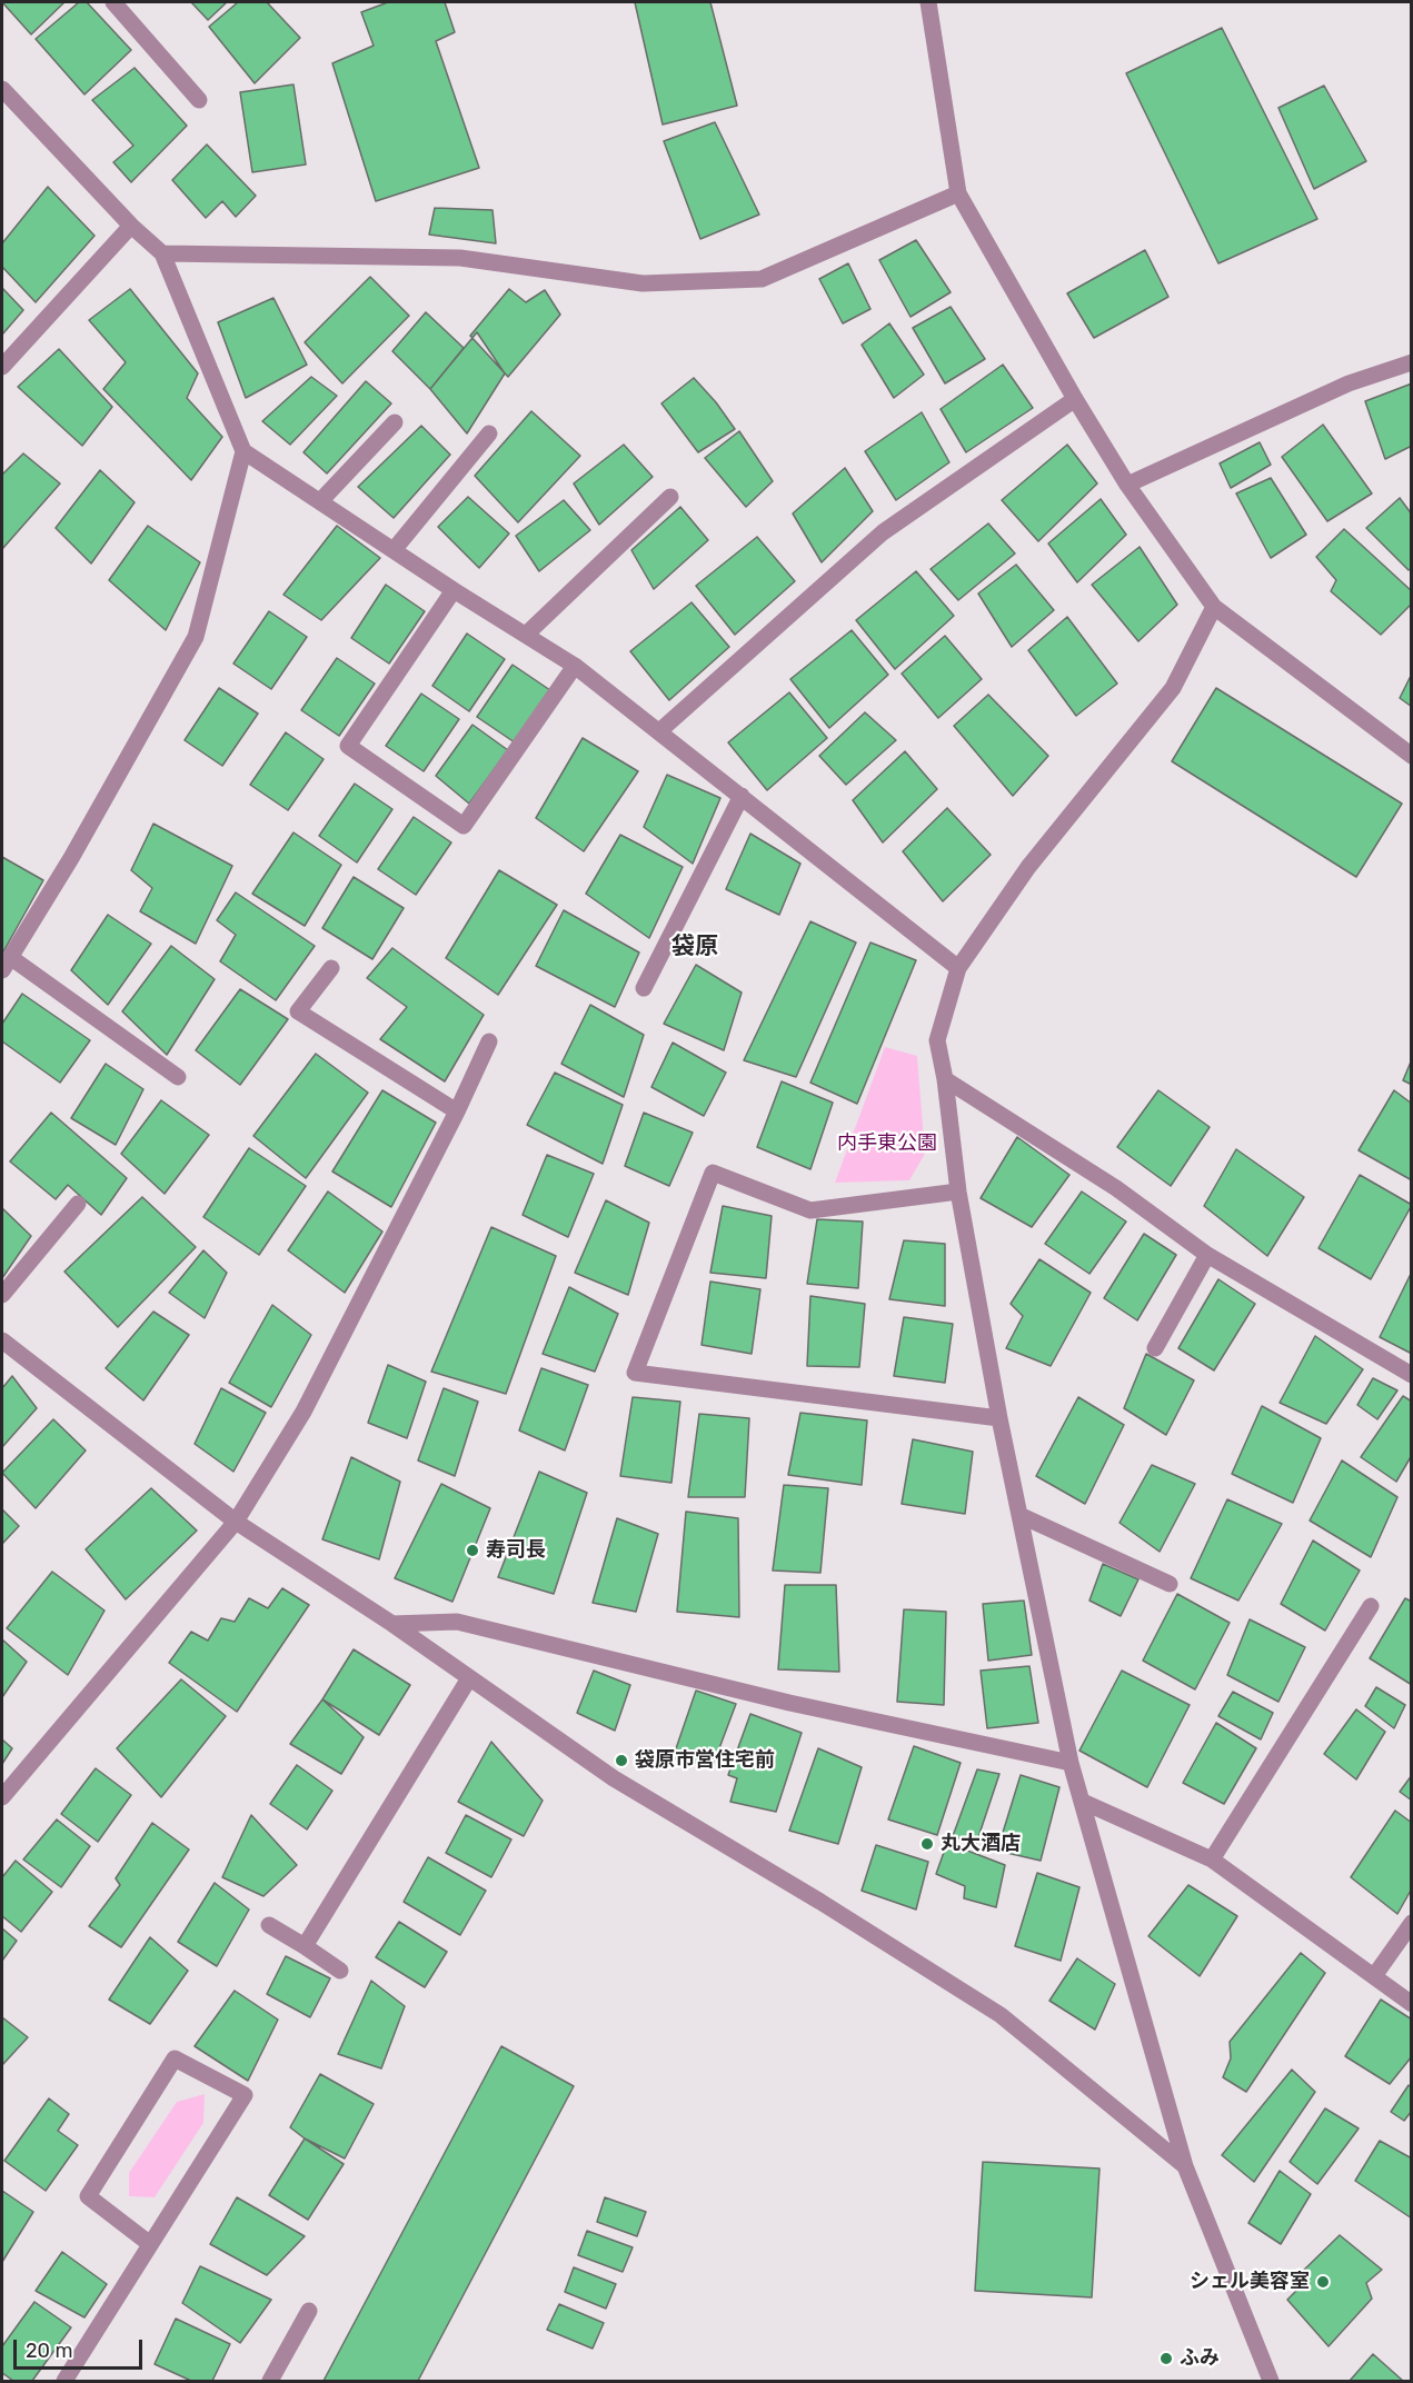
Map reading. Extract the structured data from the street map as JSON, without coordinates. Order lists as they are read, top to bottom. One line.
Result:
{"districts":["袋原"],"parks":["内手東公園"],"places":["寿司長","袋原市営住宅前","丸大酒店","シェル美容室","ふみ"],"scale_bar":"20 m"}
